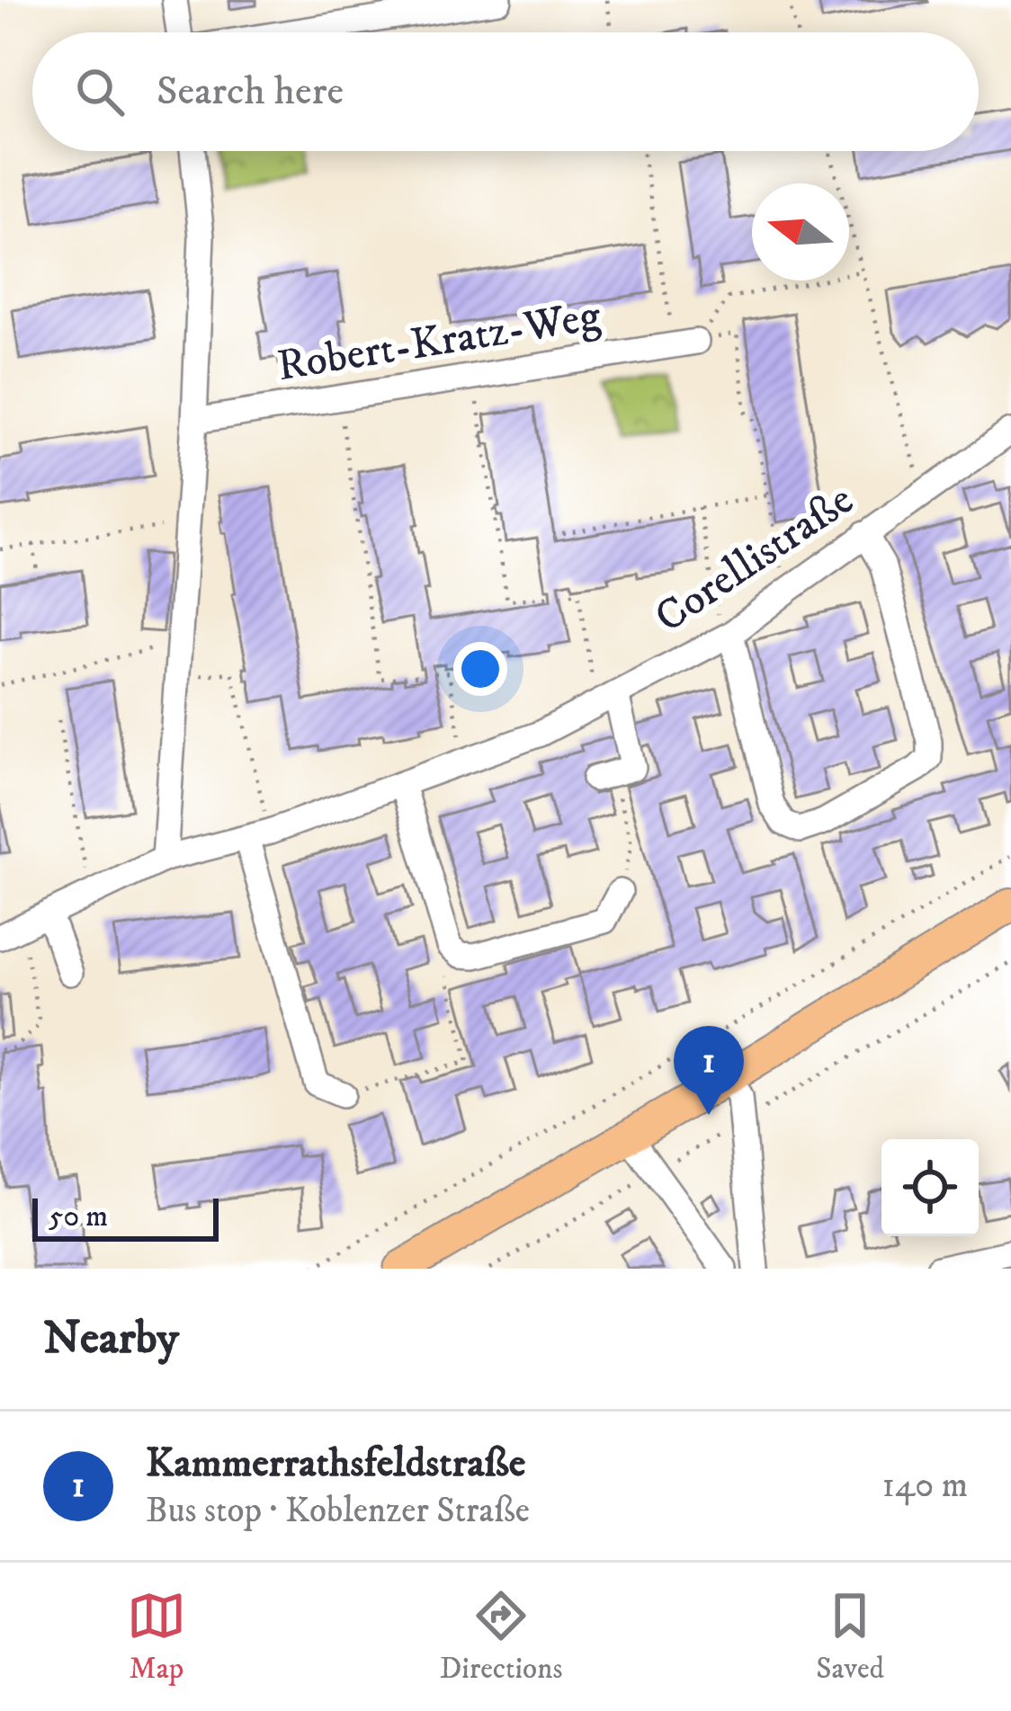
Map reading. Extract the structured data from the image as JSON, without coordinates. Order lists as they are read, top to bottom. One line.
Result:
{"streets":{"street":["Robert-Kratz-Weg","Corellistraße"]},"scale_bar":"50 m","north":"left","page":{"search":"Search here","pins":"1","scale":"50 m","heading":"Nearby","list":[{"mark":"1","name":"Kammerrathsfeldstraße","note":"Bus stop · Koblenzer Straße","value":"140 m"}],"nav":["Map","Directions","Saved"]}}
